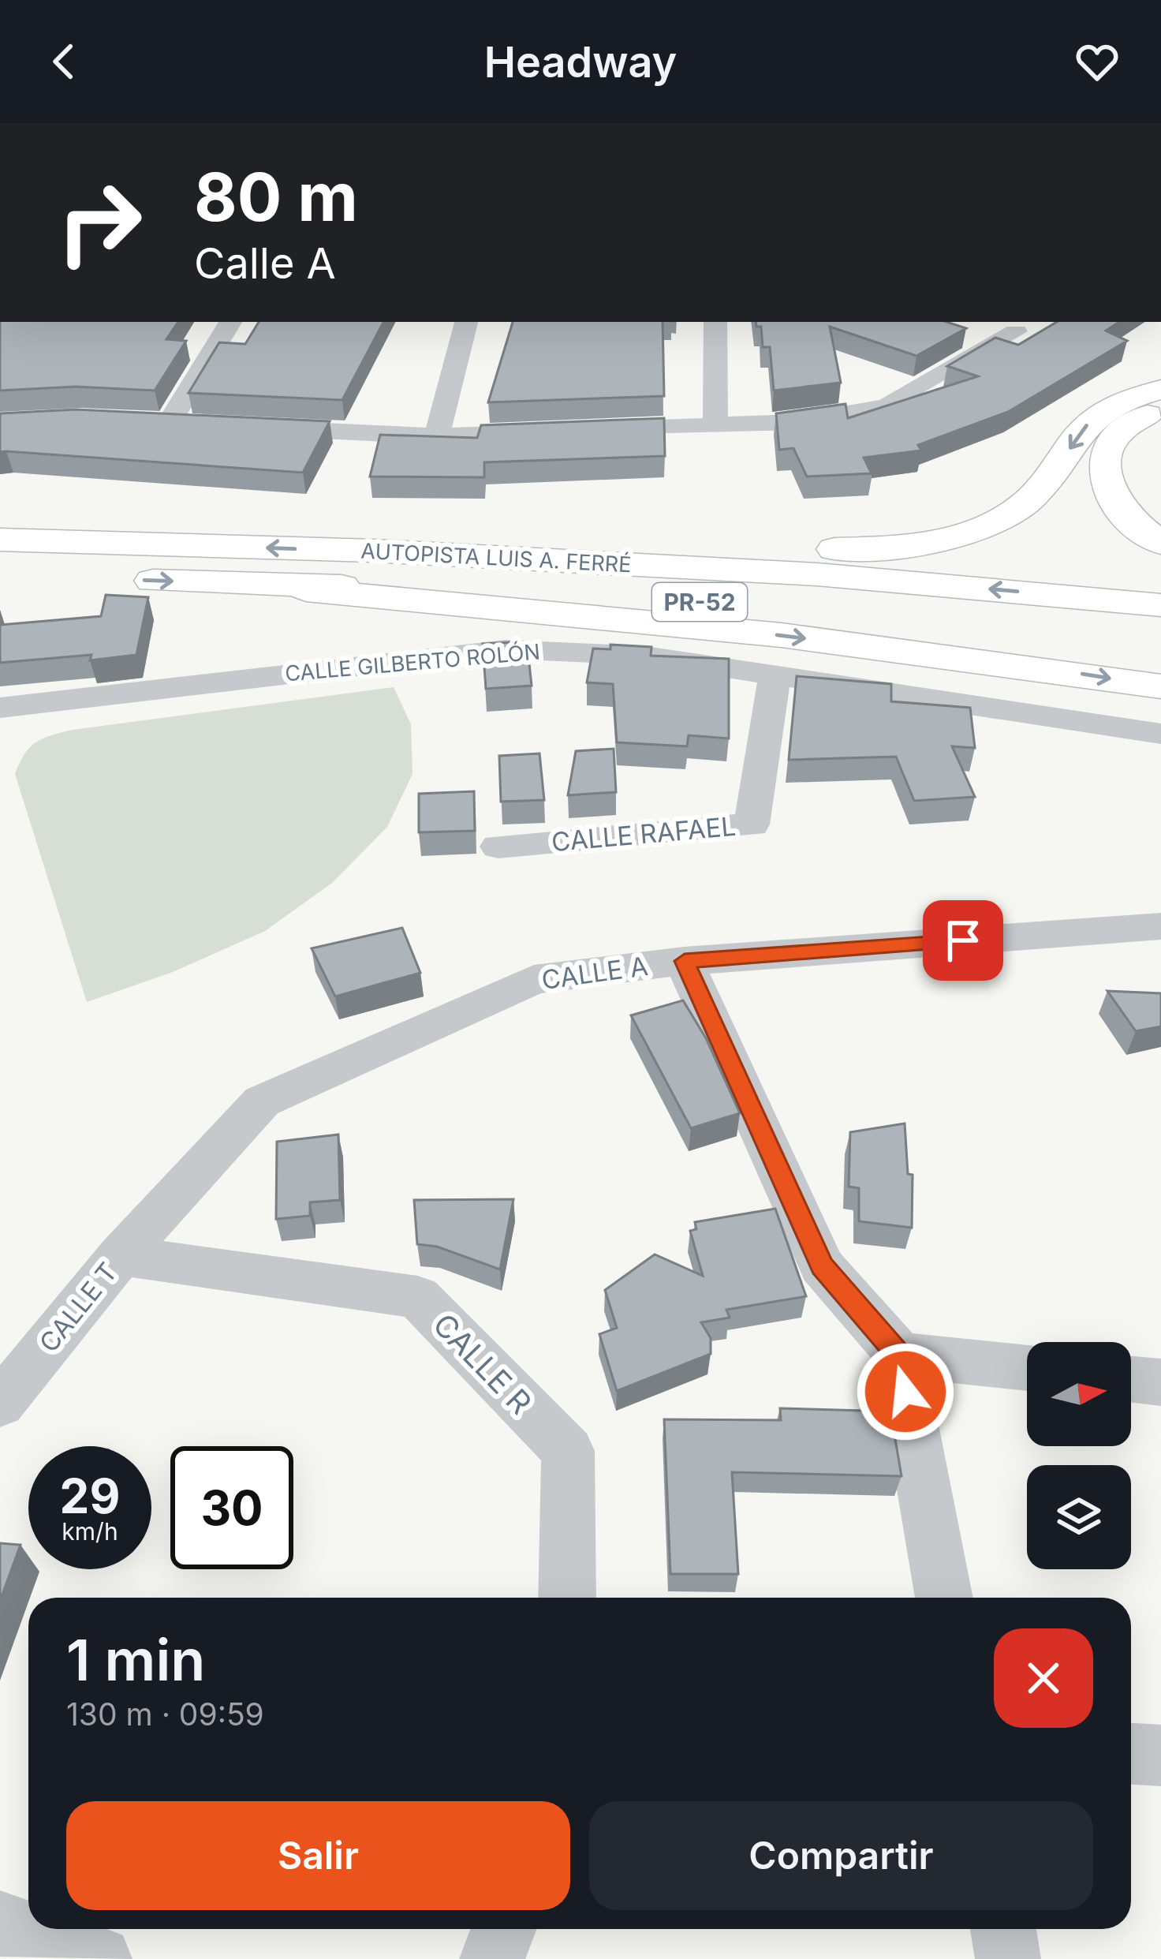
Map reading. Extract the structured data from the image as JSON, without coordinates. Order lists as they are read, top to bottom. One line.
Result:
{"streets":{"highway":["AUTOPISTA LUIS A. FERRÉ","PR-52"],"street":["CALLE GILBERTO ROLÓN","CALLE RAFAEL","CALLE A","CALLE T","CALLE R"]},"crossings":[["CALLE GILBERTO ROLÓN","CALLE RAFAEL"],["CALLE A","CALLE T"],["CALLE A","CALLE R"],["CALLE T","CALLE R"]],"north":"right","page":{"header":"Headway","turn":["80 m","Calle A"],"speed":"29 km/h","limit":"30","heading":["1 min","130 m · 09:59"],"buttons":["Salir","Compartir"]}}
